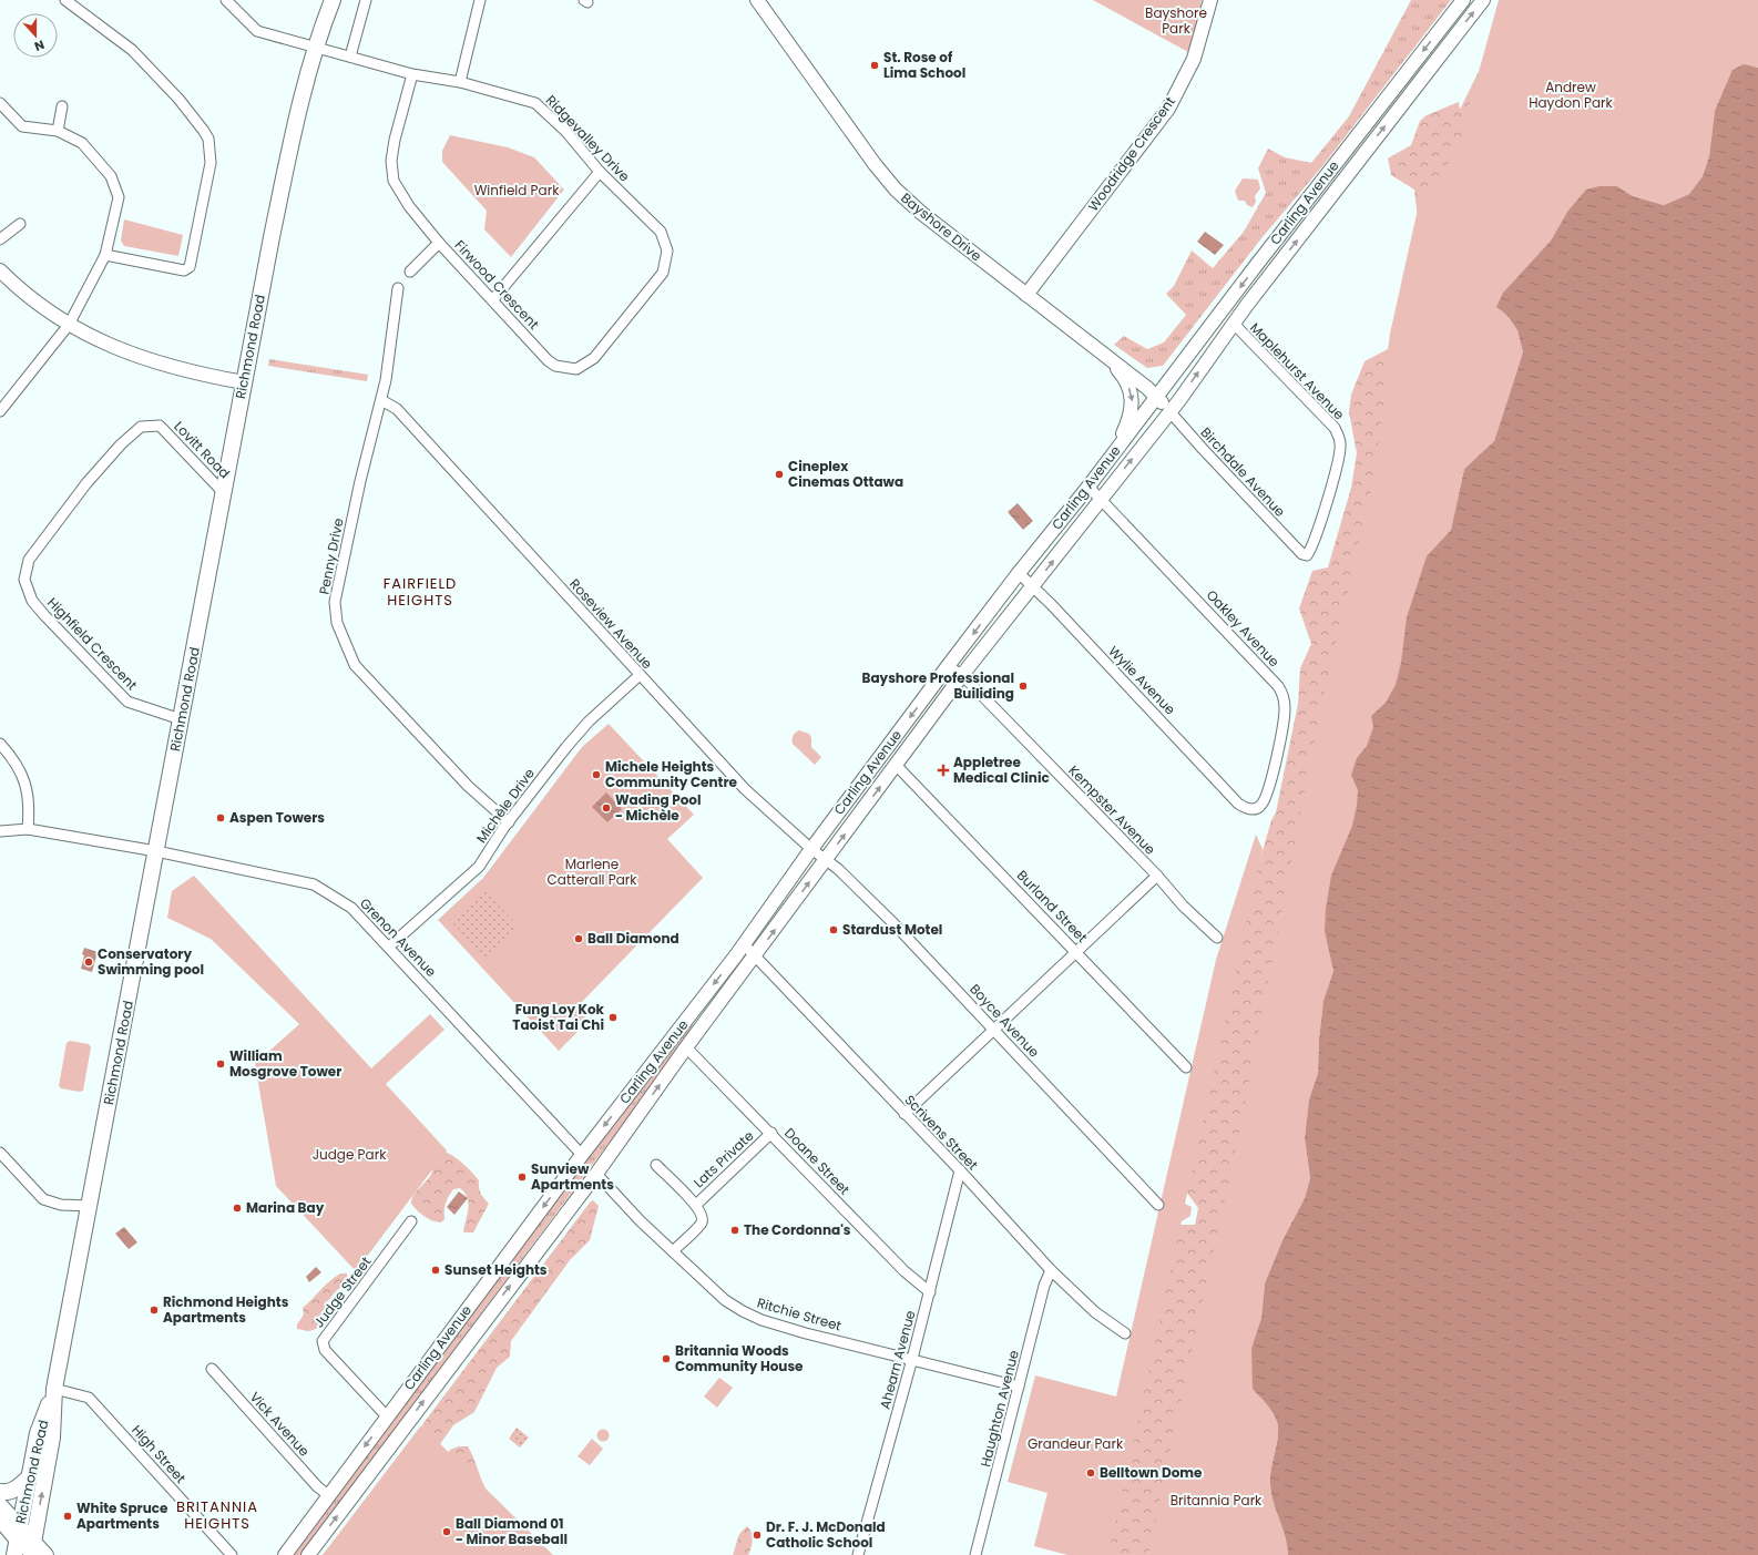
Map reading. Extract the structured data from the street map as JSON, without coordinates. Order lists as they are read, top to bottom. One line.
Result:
{"streets":{"main road":["Woodridge Crescent","Carling Avenue","Bayshore Drive","Richmond Road"],"street":["Ridgevalley Drive","Firwood Crescent","Maplehurst Avenue","Lovitt Road","Birchdale Avenue","Penny Drive","Roseview Avenue","Oakley Avenue","Highfield Crescent","Wylie Avenue","Michèle Drive","Kempster Avenue","Burland Street","Grenon Avenue","Boyce Avenue","Scrivens Street","Lats Private","Doane Street","Judge Street","Ritchie Street","Ahearn Avenue","Haughton Avenue","Vick Avenue","High Street"]},"crossings":[["Ridgevalley Drive","Firwood Crescent"],["Ridgevalley Drive","Richmond Road"],["Woodridge Crescent","Bayshore Drive"],["Carling Avenue","Bayshore Drive"],["Carling Avenue","Maplehurst Avenue"],["Carling Avenue","Birchdale Avenue"],["Carling Avenue","Roseview Avenue"],["Carling Avenue","Oakley Avenue"],["Carling Avenue","Wylie Avenue"],["Carling Avenue","Kempster Avenue"],["Carling Avenue","Burland Street"],["Carling Avenue","Grenon Avenue"],["Carling Avenue","Boyce Avenue"],["Carling Avenue","Scrivens Street"],["Carling Avenue","Doane Street"],["Carling Avenue","Judge Street"],["Carling Avenue","Ritchie Street"],["Carling Avenue","Vick Avenue"],["Bayshore Drive","Birchdale Avenue"],["Richmond Road","Lovitt Road"],["Richmond Road","Highfield Crescent"],["Richmond Road","Grenon Avenue"],["Richmond Road","High Street"],["Maplehurst Avenue","Birchdale Avenue"],["Lovitt Road","Highfield Crescent"],["Penny Drive","Roseview Avenue"],["Penny Drive","Michèle Drive"],["Roseview Avenue","Michèle Drive"],["Roseview Avenue","Boyce Avenue"],["Oakley Avenue","Wylie Avenue"],["Michèle Drive","Grenon Avenue"],["Scrivens Street","Ahearn Avenue"],["Scrivens Street","Haughton Avenue"],["Lats Private","Doane Street"],["Doane Street","Ahearn Avenue"],["Ritchie Street","Ahearn Avenue"],["Ritchie Street","Haughton Avenue"]],"districts":["FAIRFIELD HEIGHTS","BRITANNIA HEIGHTS"],"parks":["Bayshore Park","Andrew Haydon Park","Winfield Park","Marlene Catterall Park","Judge Park","Grandeur Park","Britannia Park"],"places":{"other":["St. Rose of Lima School","Cineplex Cinemas Ottawa","Bayshore Professional Builiding","Michele Heights Community Centre","Wading Pool - Michèle","Aspen Towers","Stardust Motel","Ball Diamond","Conservatory Swimming pool","Fung Loy Kok Taoist Tai Chi","William Mosgrove Tower","Sunview Apartments","Marina Bay","The Cordonna's","Sunset Heights","Richmond Heights Apartments","Britannia Woods Community House","Belltown Dome","White Spruce Apartments","Ball Diamond 01 - Minor Baseball","Dr. F. J. McDonald Catholic School"],"health":["Appletree Medical Clinic"]},"north":"bottom"}
